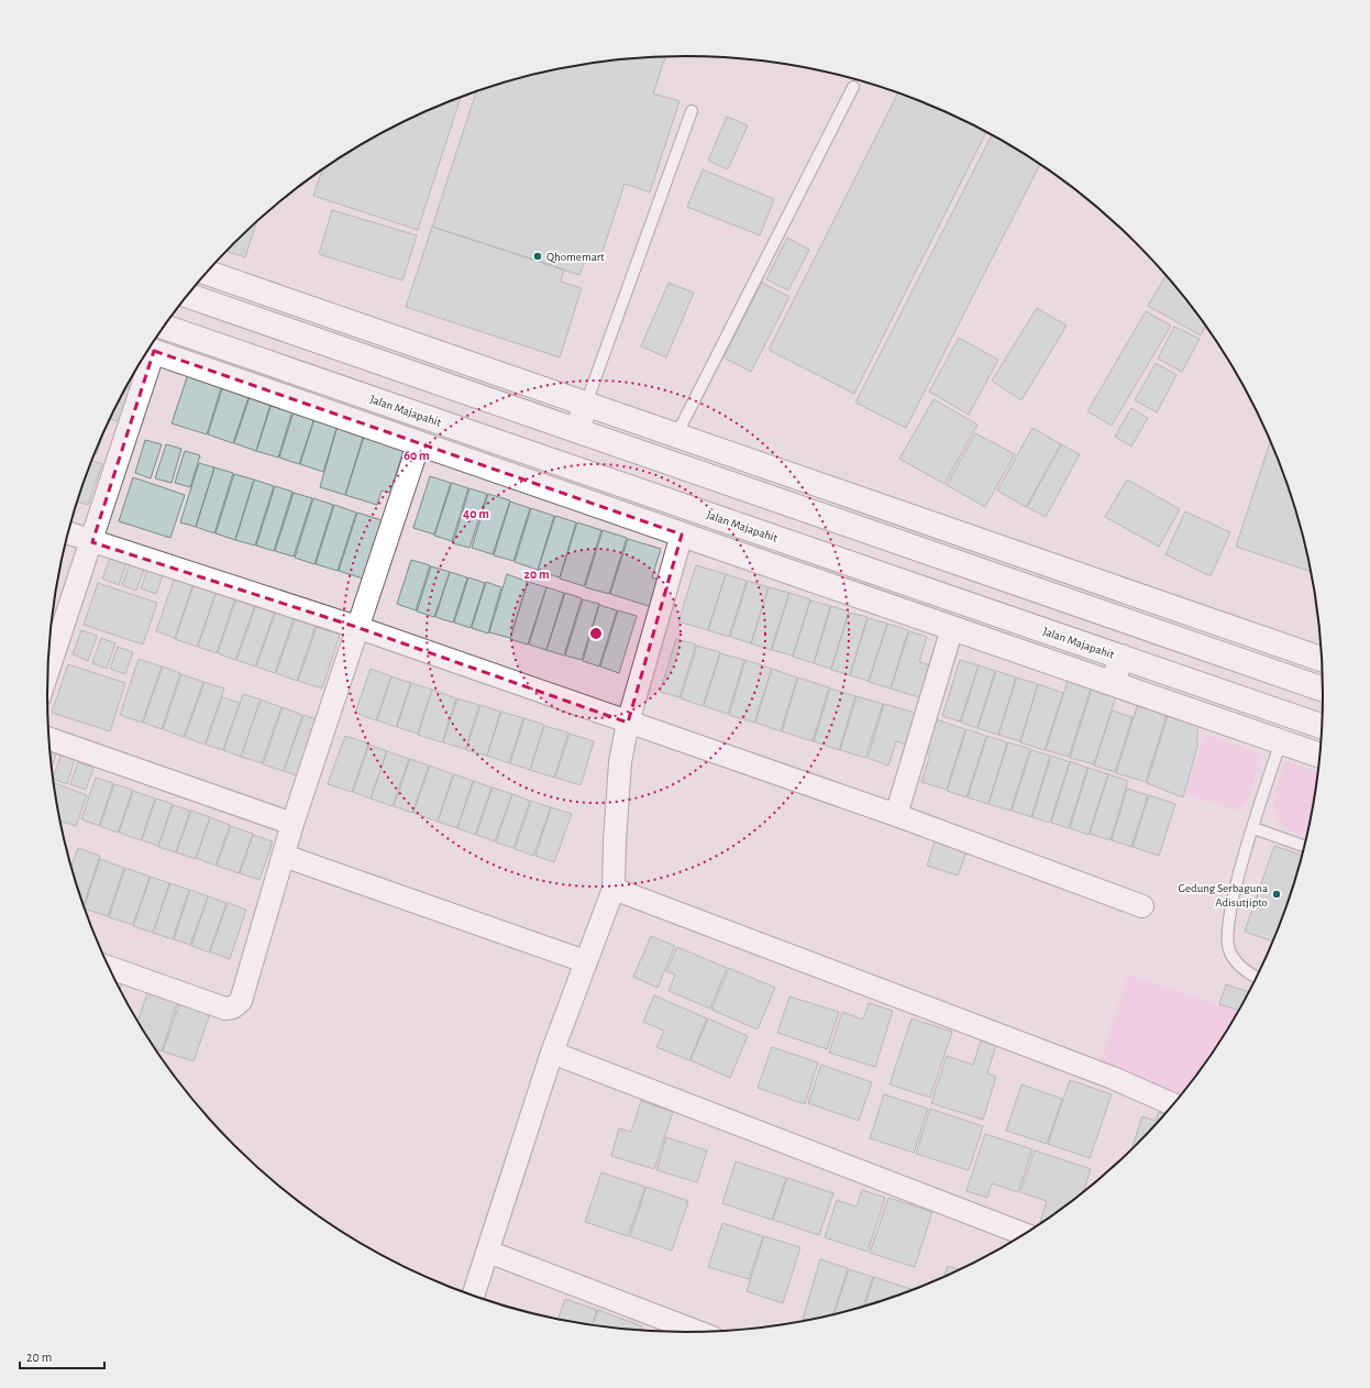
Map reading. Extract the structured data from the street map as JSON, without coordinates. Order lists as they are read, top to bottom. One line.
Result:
{"streets":{"main road":["Jalan Majapahit"]},"places":["Qhomemart","Gedung Serbaguna Adisutjipto"],"scale_bar":"20 m","rings":["60 m","40 m","20 m"]}
